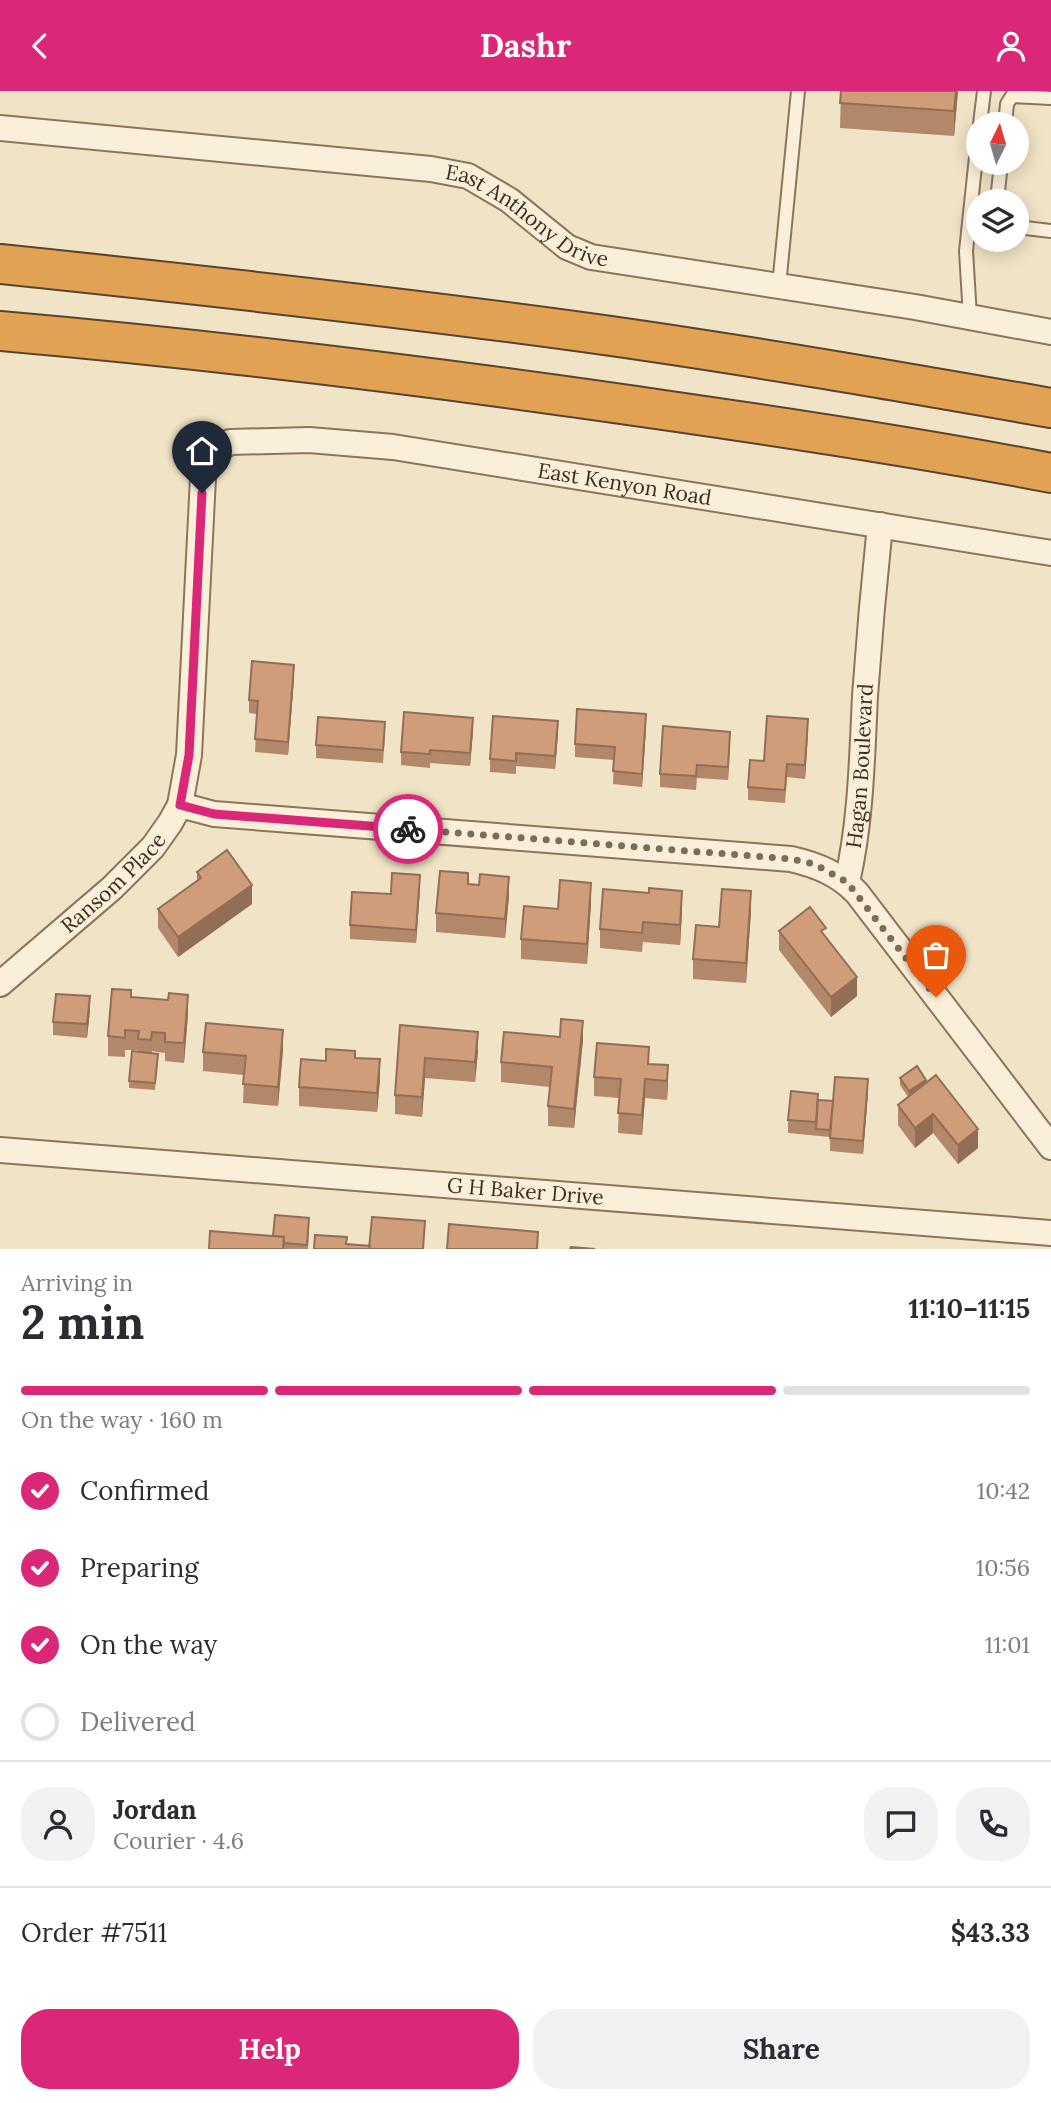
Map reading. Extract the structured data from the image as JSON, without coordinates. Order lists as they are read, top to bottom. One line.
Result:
{"streets":{"street":["East Anthony Drive","East Kenyon Road","Hagan Boulevard","Ransom Place","G H Baker Drive"]},"crossings":[["East Kenyon Road","Hagan Boulevard"],["East Kenyon Road","Ransom Place"]],"north":"top","page":{"header":"Dashr","heading":["2 min","Arriving in","11:10–11:15"],"panel":["Jordan","Courier · 4.6","Order #7511","$43.33"],"bar":"On the way · 160 m","list":[["Confirmed","10:42"],["Preparing","10:56"],["On the way","11:01"],"Delivered"],"buttons":["Help","Share"]}}
